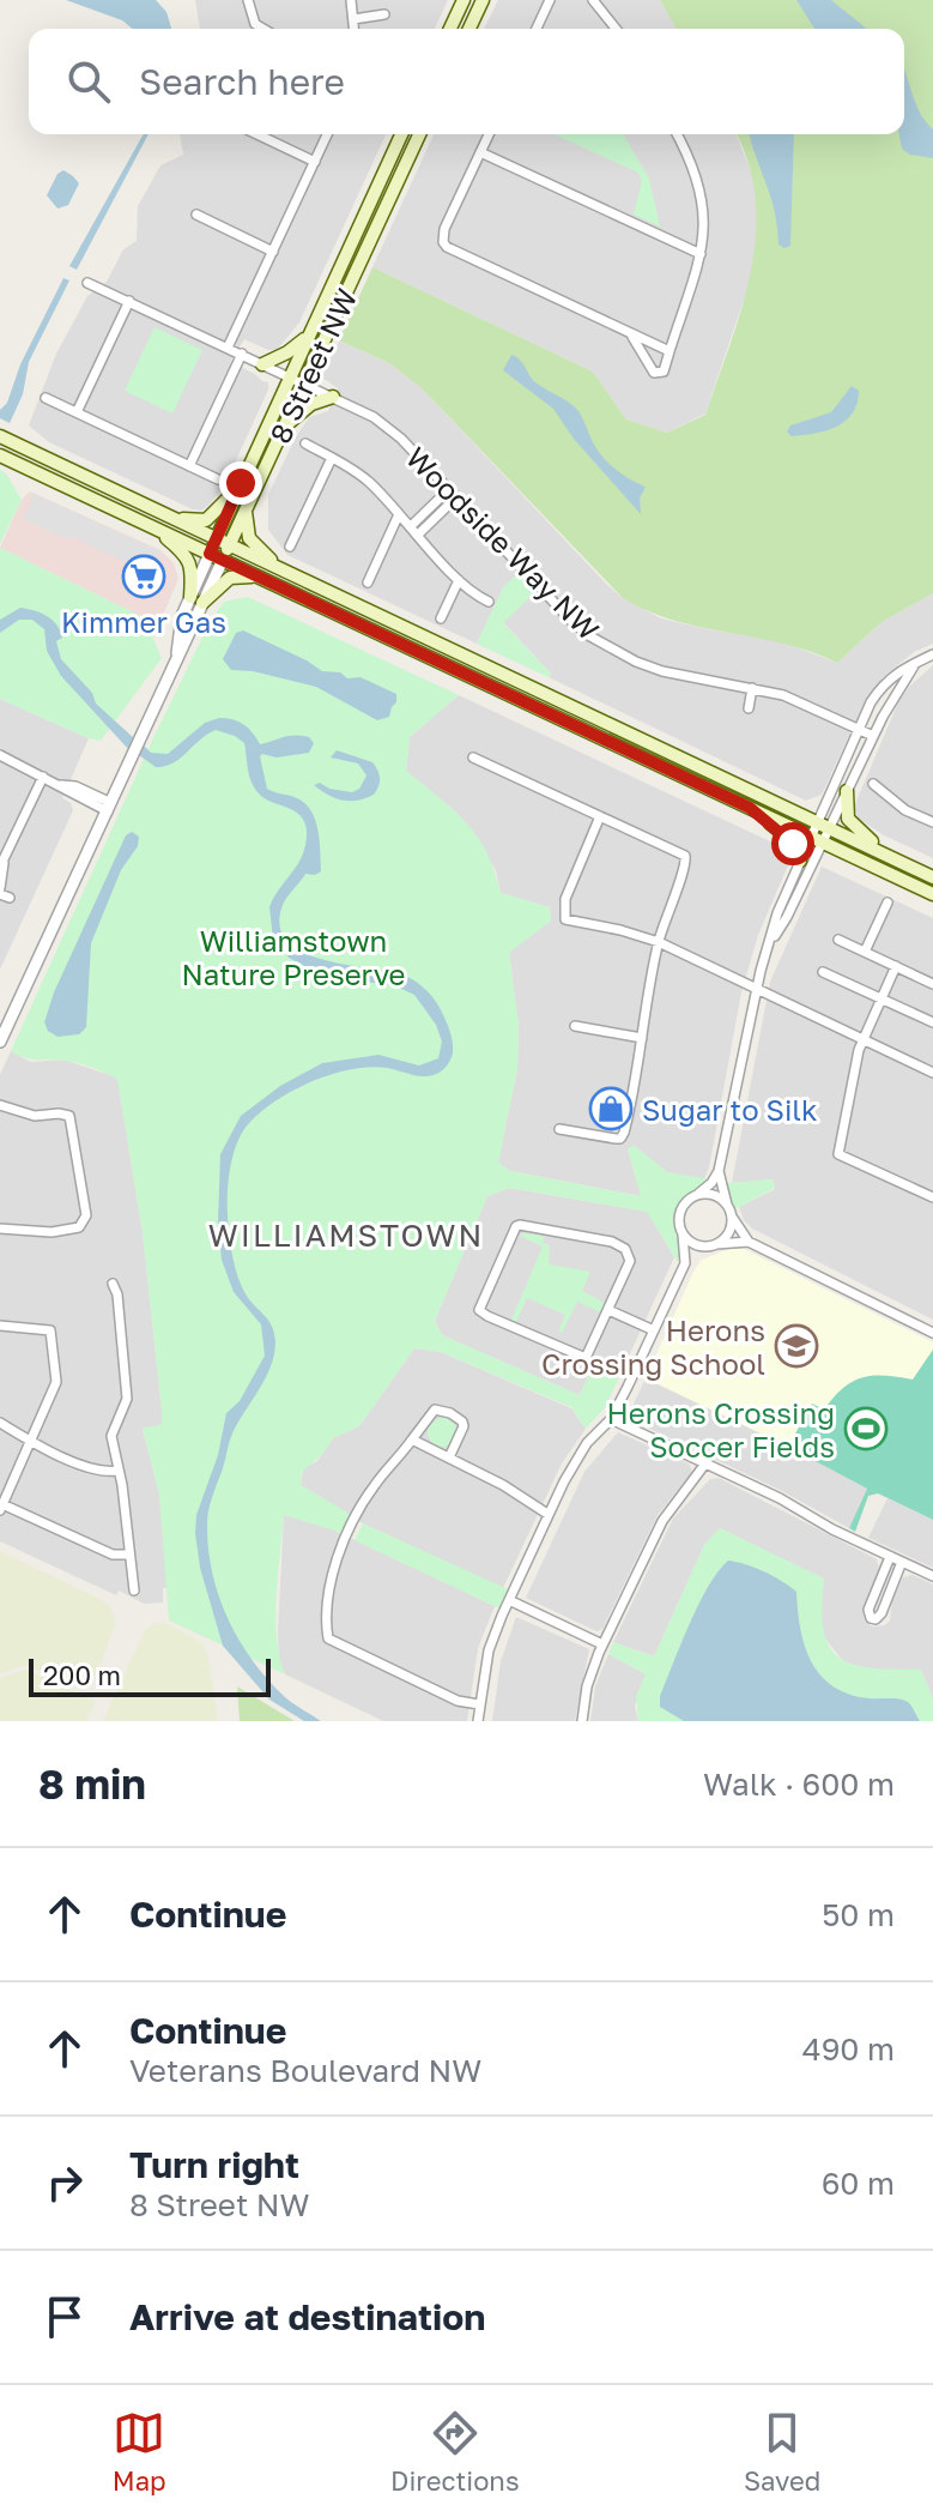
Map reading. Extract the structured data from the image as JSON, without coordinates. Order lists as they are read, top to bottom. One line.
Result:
{"streets":{"main road":["8 Street NW"],"street":["Woodside Way NW"]},"crossings":[["8 Street NW","Woodside Way NW"]],"districts":["WILLIAMSTOWN"],"parks":["Williamstown Nature Preserve"],"places":{"supermarket":["Kimmer Gas"],"shop":["Sugar to Silk"],"school or university":["Herons Crossing School"],"sports":["Herons Crossing Soccer Fields"]},"scale_bar":"200 m","page":{"search":"Search here","scale":"200 m","heading":["8 min","Walk · 600 m"],"list":[["Continue","50 m"],["Continue","Veterans Boulevard NW","490 m"],["Turn right","8 Street NW","60 m"],"Arrive at destination"],"nav":["Map","Directions","Saved"]}}
